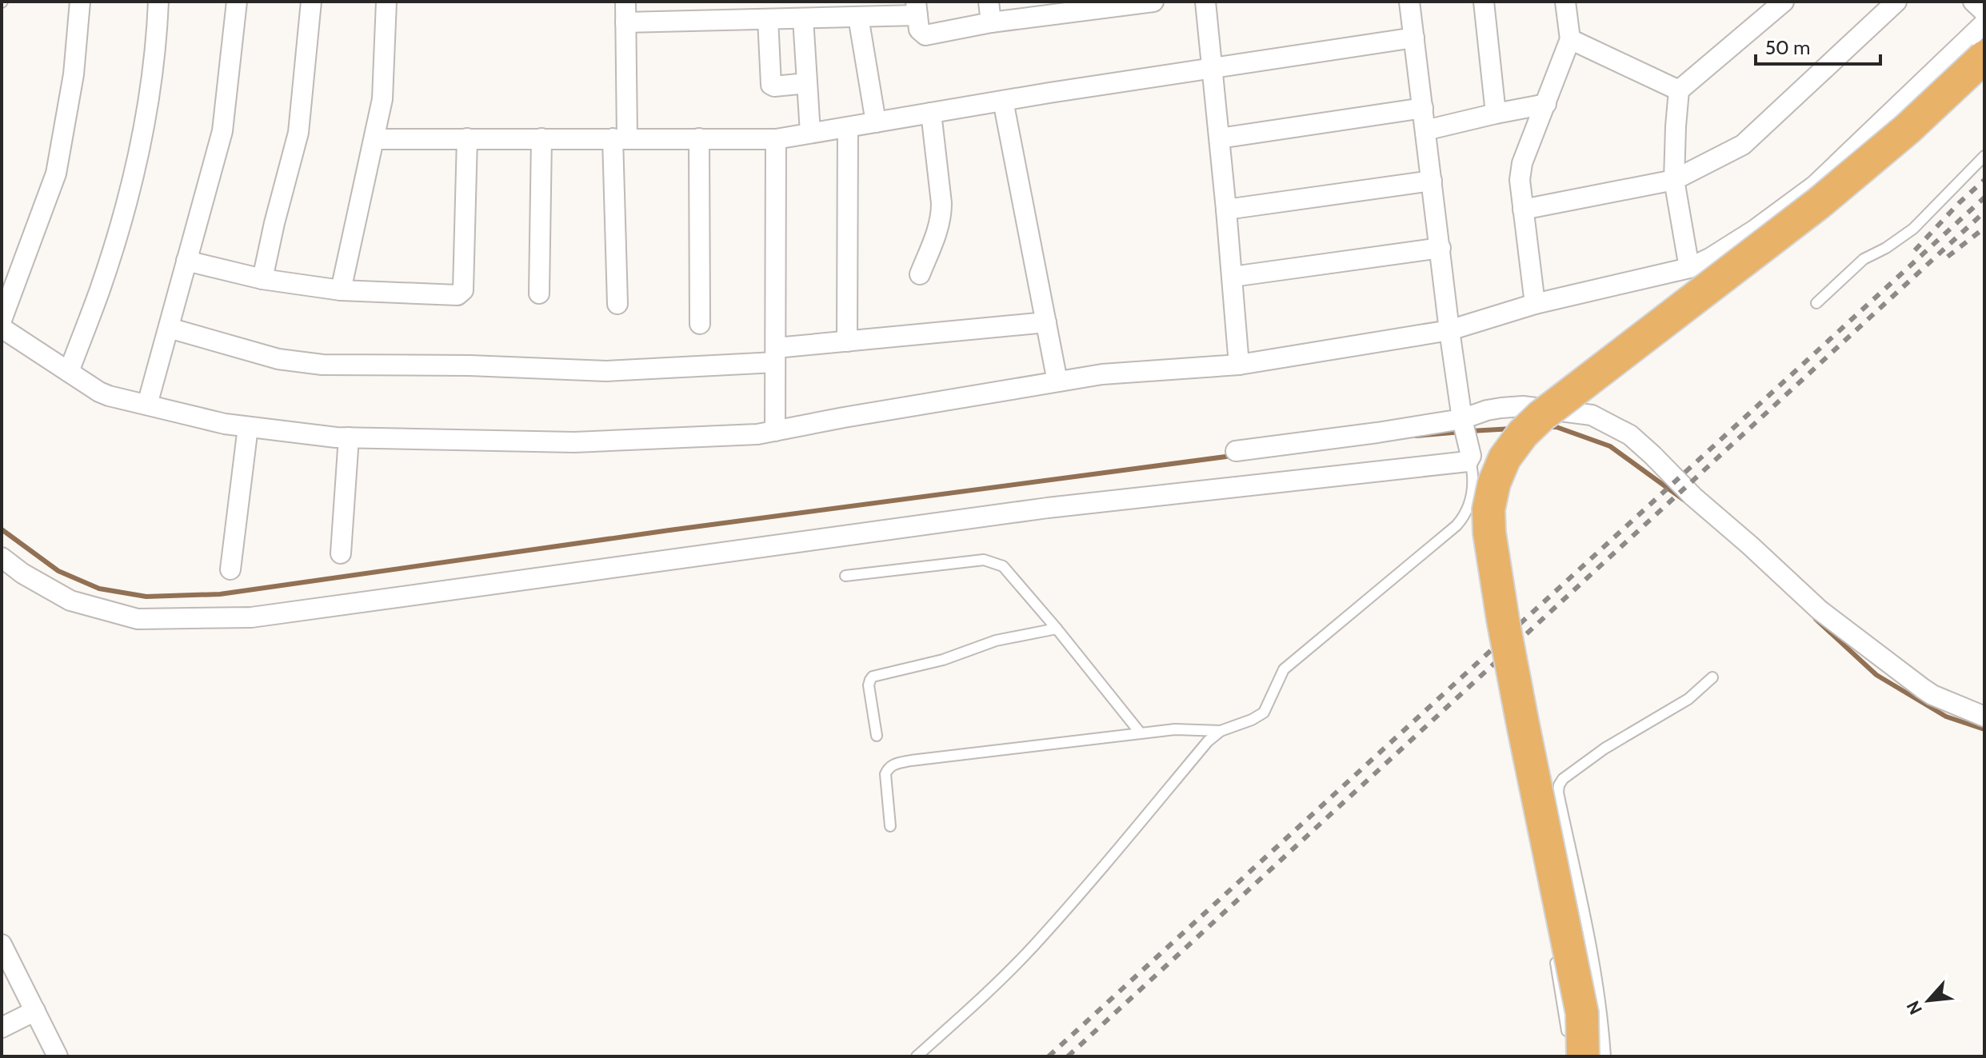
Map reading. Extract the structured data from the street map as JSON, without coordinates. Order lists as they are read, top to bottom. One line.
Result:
{"scale_bar":"50 m","north":"bottom left"}
